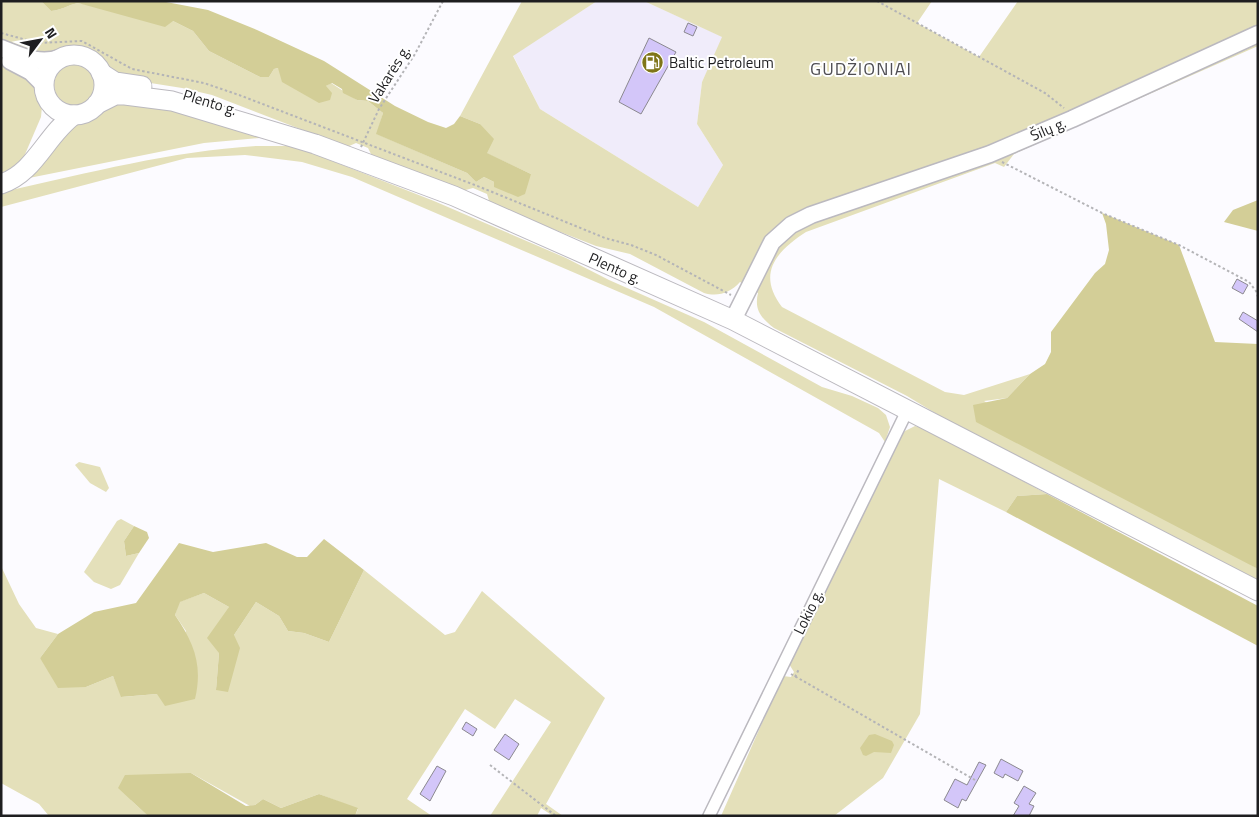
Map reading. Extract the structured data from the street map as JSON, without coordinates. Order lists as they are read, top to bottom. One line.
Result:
{"streets":{"highway":["Plento g."],"main road":["Šilų g."],"street":["Lokio g."],"path":["Vakarės g."]},"crossings":[["Vakarės g.","Plento g."],["Plento g.","Šilų g."],["Plento g.","Lokio g."]],"districts":["GUDŽIONIAI"],"places":{"fuel station":["Baltic Petroleum"]},"north":"top right"}
